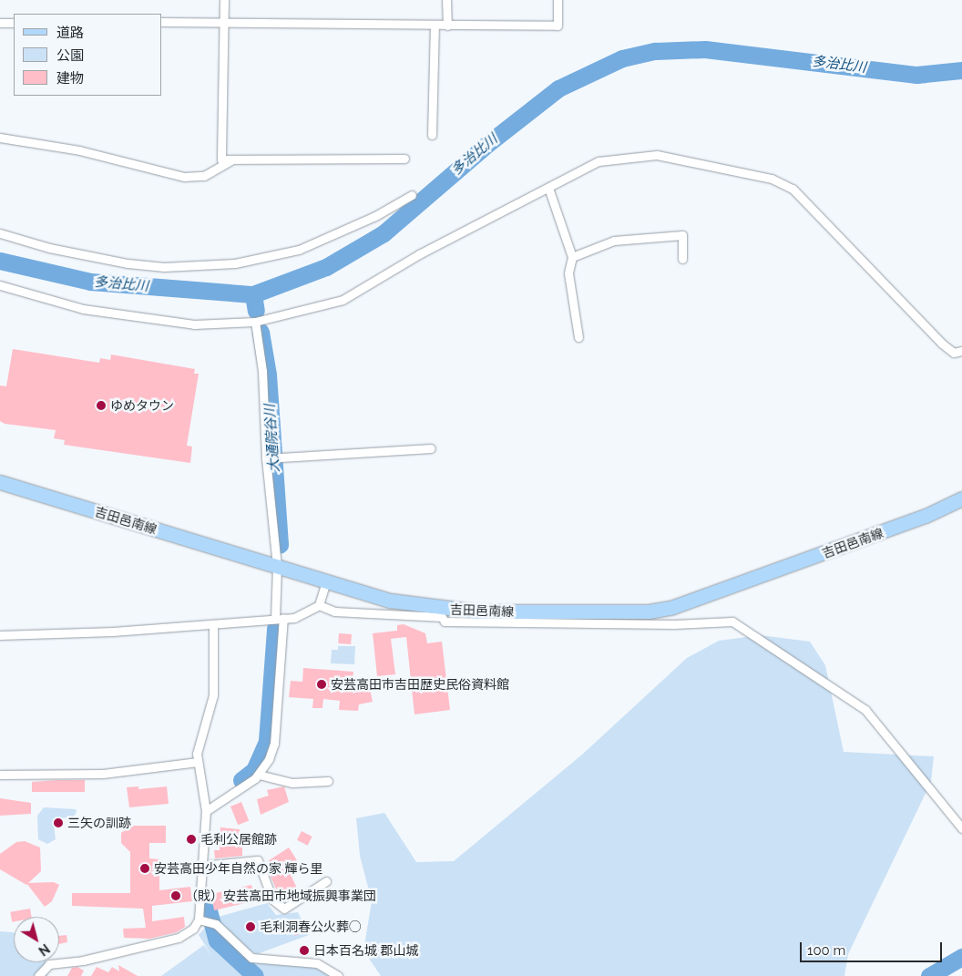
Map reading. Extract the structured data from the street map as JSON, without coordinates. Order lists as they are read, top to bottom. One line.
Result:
{"streets":{"main road":["吉田邑南線"]},"water":["多治比川","大通院谷川"],"places":["ゆめタウン","安芸高田市吉田歴史民俗資料館","三矢の訓跡","毛利公居館跡","安芸高田少年自然の家 輝ら里","（戝）安芸高田市地域振興事業団","毛利洞春公火葬○","日本百名城 郡山城"],"legend":["道路","公園","建物"],"scale_bar":"100 m","north":"bottom right"}
